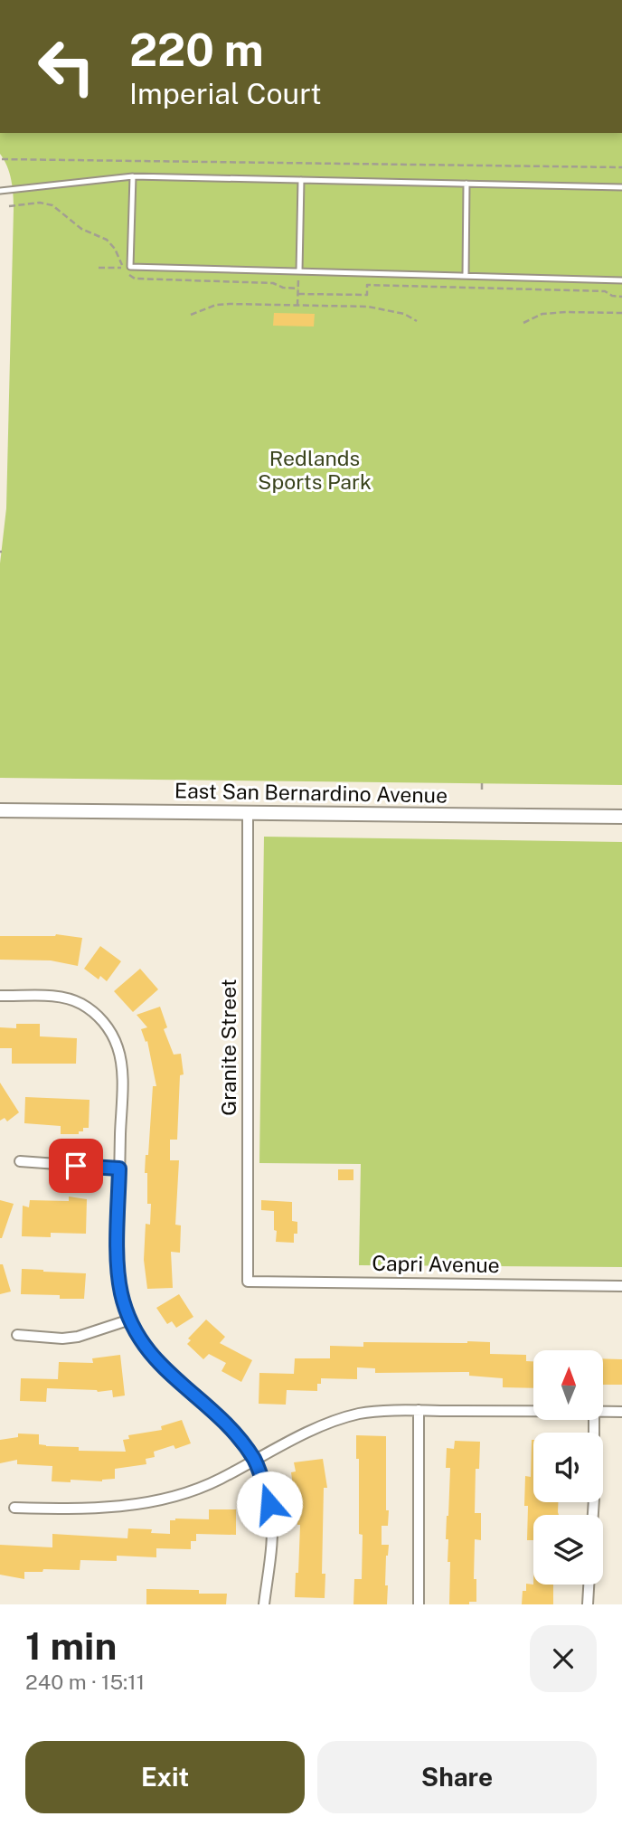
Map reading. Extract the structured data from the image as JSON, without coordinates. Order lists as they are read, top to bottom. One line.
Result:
{"streets":{"street":["East San Bernardino Avenue","Granite Street","Capri Avenue"]},"crossings":[["East San Bernardino Avenue","Granite Street"],["Granite Street","Capri Avenue"]],"parks":["Redlands Sports Park"],"north":"top","page":{"turn":["220 m","Imperial Court"],"heading":["1 min","240 m · 15:11"],"buttons":["Exit","Share"]}}
